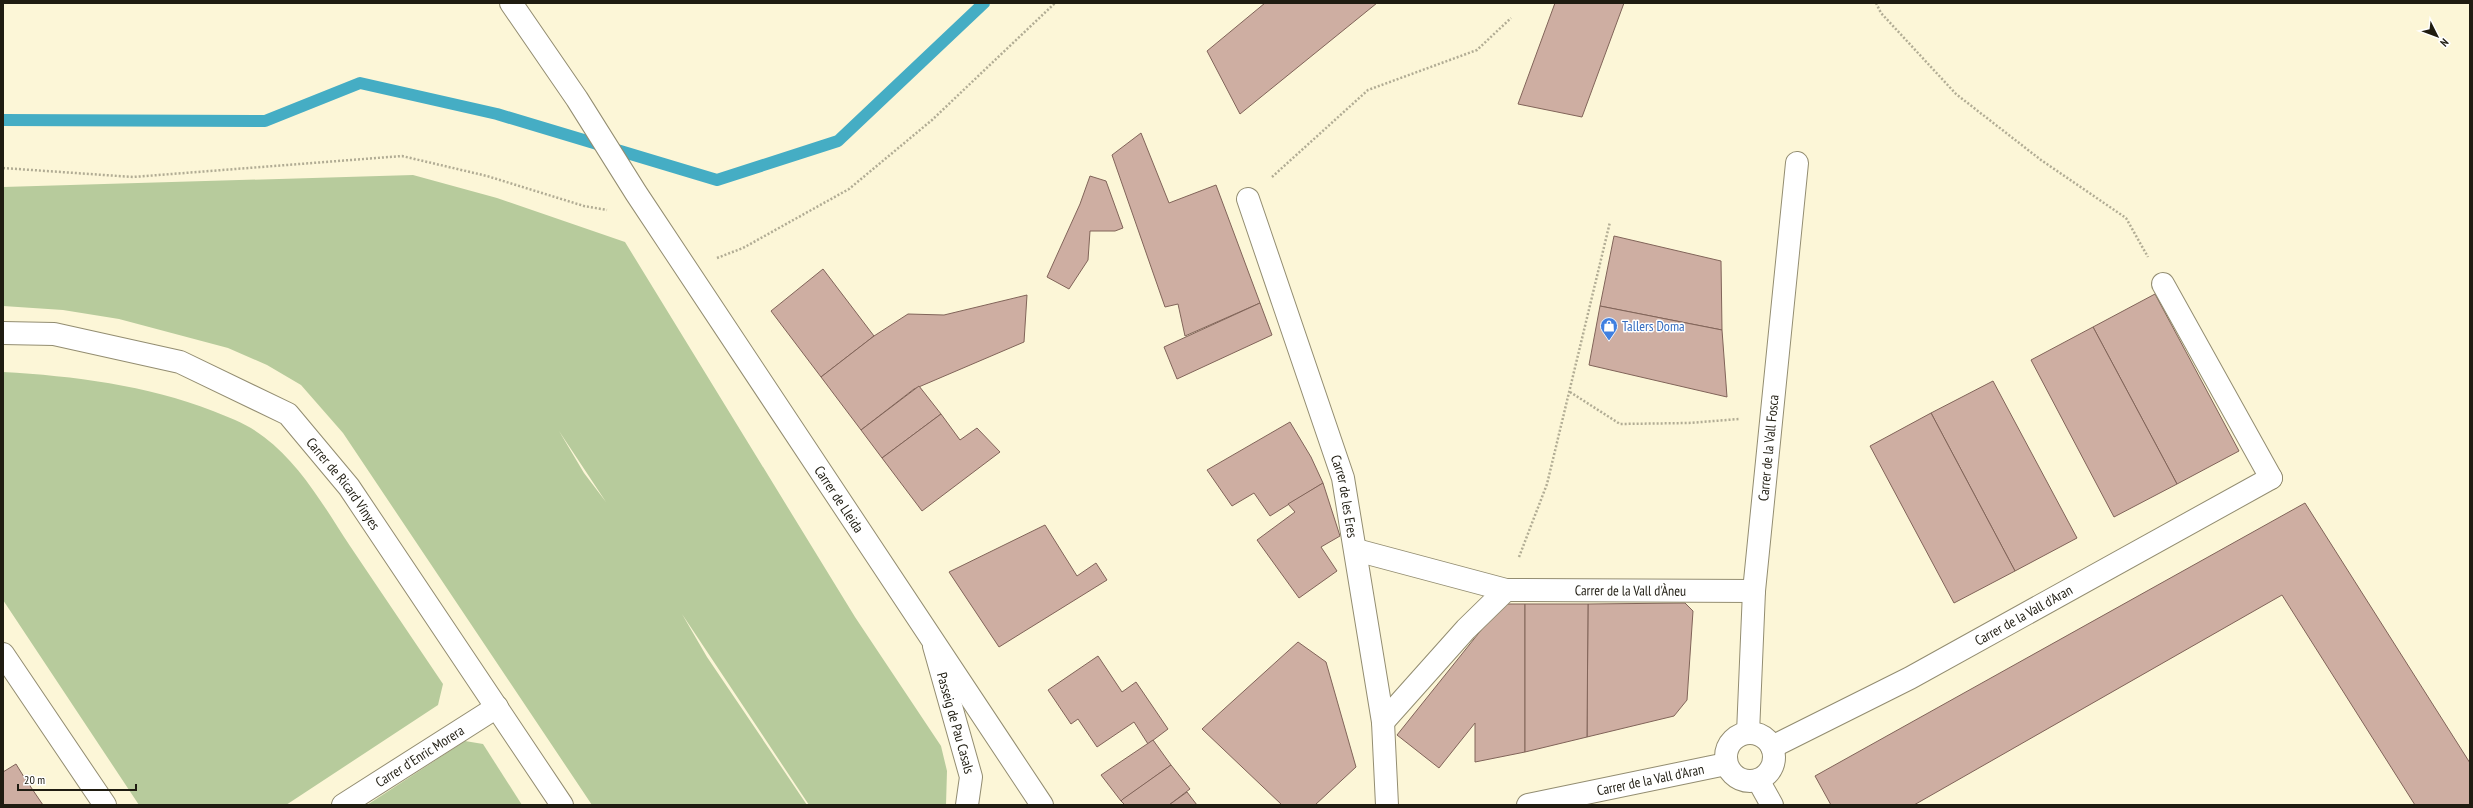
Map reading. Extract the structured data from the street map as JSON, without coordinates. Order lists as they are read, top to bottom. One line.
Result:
{"streets":{"street":["Carrer de la Vall Fosca","Carrer de Ricard Vinyes","Carrer de les Eres","Carrer de Lleida","Carrer de la Vall d'Àneu","Carrer de la Vall d'Aran","Passeig de Pau Casals","Carrer d'Enric Morera"]},"crossings":[["Carrer de la Vall Fosca","Carrer de la Vall d'Àneu"],["Carrer de la Vall Fosca","Carrer de la Vall d'Aran"],["Carrer de Ricard Vinyes","Carrer d'Enric Morera"],["Carrer de les Eres","Carrer de la Vall d'Àneu"],["Carrer de Lleida","Passeig de Pau Casals"]],"places":{"shop":["Tallers Doma"]},"scale_bar":"20 m","north":"bottom right"}
